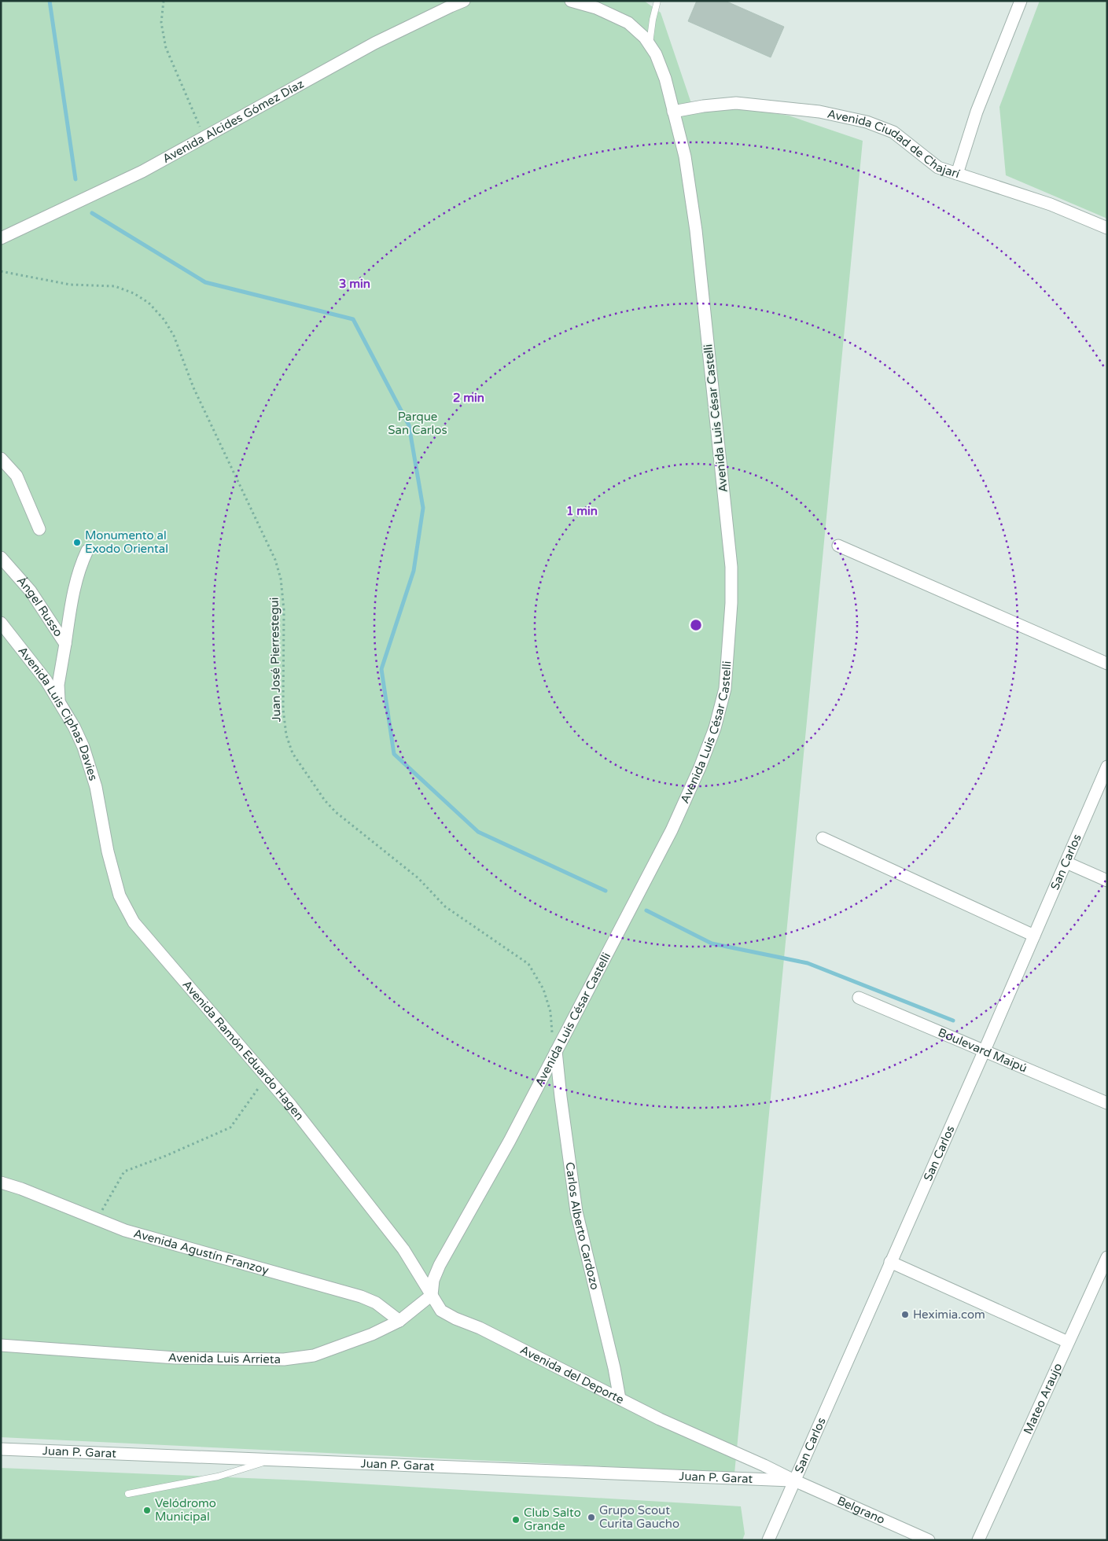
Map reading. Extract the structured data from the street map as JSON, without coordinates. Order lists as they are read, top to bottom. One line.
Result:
{"streets":{"street":["Avenida Alcides Gómez Díaz","Avenida Ciudad de Chajarí","Avenida Luis César Castelli","Ángel Russo","Avenida Luis Ciphas Davies","San Carlos","Avenida Ramón Eduardo Hagen","Boulevard Maipú","Carlos Alberto Cardozo","Avenida Agustín Franzoy","Avenida Luis Arrieta","Avenida del Deporte","Mateo Araujo","Juan P. Garat","Belgrano"],"path":["Juan José Pierrestegui"]},"crossings":[["Avenida Ciudad de Chajarí","Avenida Luis César Castelli"],["Avenida Luis César Castelli","Avenida Ramón Eduardo Hagen"],["Avenida Luis César Castelli","Carlos Alberto Cardozo"],["Avenida Luis César Castelli","Avenida Luis Arrieta"],["Avenida Luis César Castelli","Avenida del Deporte"],["Ángel Russo","Avenida Luis Ciphas Davies"],["Avenida Luis Ciphas Davies","Avenida Ramón Eduardo Hagen"],["San Carlos","Boulevard Maipú"],["San Carlos","Avenida del Deporte"],["San Carlos","Juan P. Garat"],["San Carlos","Belgrano"],["Avenida Ramón Eduardo Hagen","Avenida Luis Arrieta"],["Avenida Ramón Eduardo Hagen","Avenida del Deporte"],["Carlos Alberto Cardozo","Avenida del Deporte"],["Avenida Agustín Franzoy","Avenida Luis Arrieta"],["Avenida Luis Arrieta","Avenida del Deporte"],["Avenida del Deporte","Juan P. Garat"],["Avenida del Deporte","Belgrano"],["Juan P. Garat","Belgrano"]],"parks":["Parque San Carlos"],"places":["Monumento al Exodo Oriental","Heximia.com","Velódromo Municipal","Grupo Scout Curita Gaucho","Club Salto Grande"],"rings":["3 min","2 min","1 min"]}
